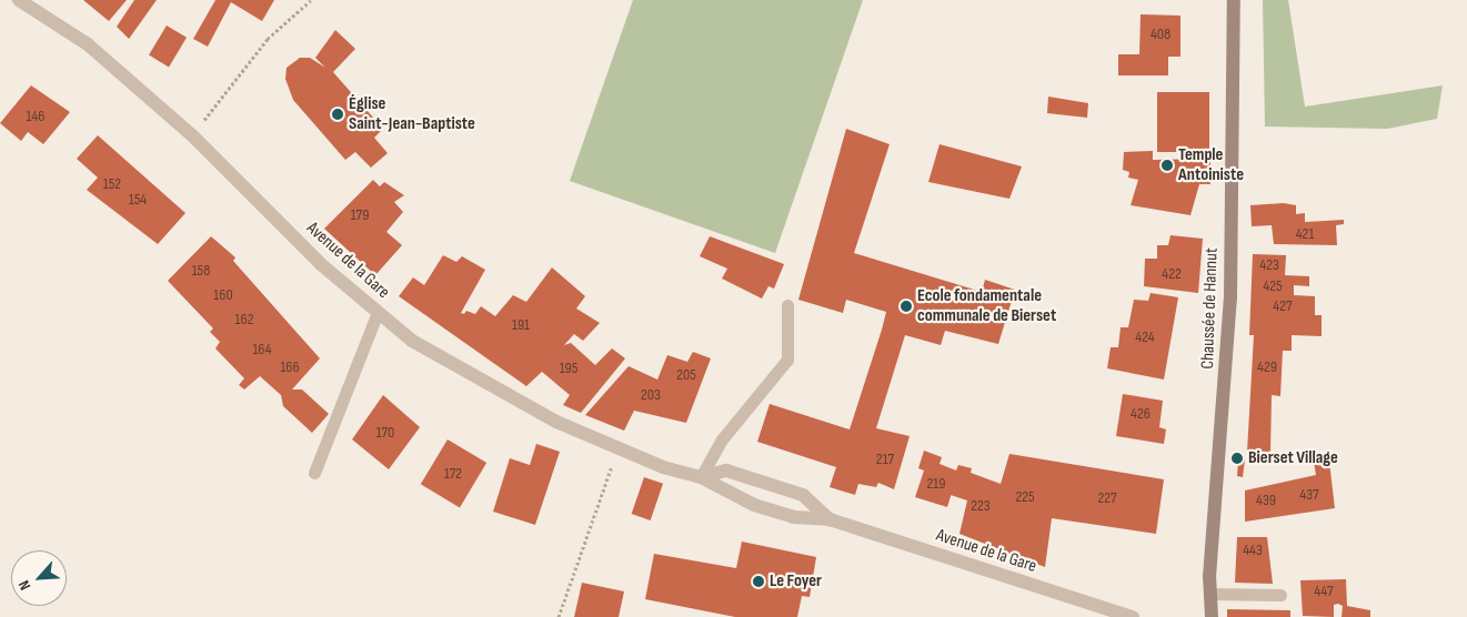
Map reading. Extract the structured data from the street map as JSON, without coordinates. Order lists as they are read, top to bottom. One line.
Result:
{"streets":{"main road":["Chaussée de Hannut"],"street":["Avenue de la Gare"]},"places":["Église Saint-Jean-Baptiste","Temple Antoiniste","Ecole fondamentale communale de Bierset","Bierset Village","Le Foyer"],"house_numbers":["408","146","152","154","179","421","423","158","422","425","160","427","162","191","424","164","166","429","195","205","203","426","170","217","172","219","437","225","227","439","223","443","447"],"north":"bottom left"}
